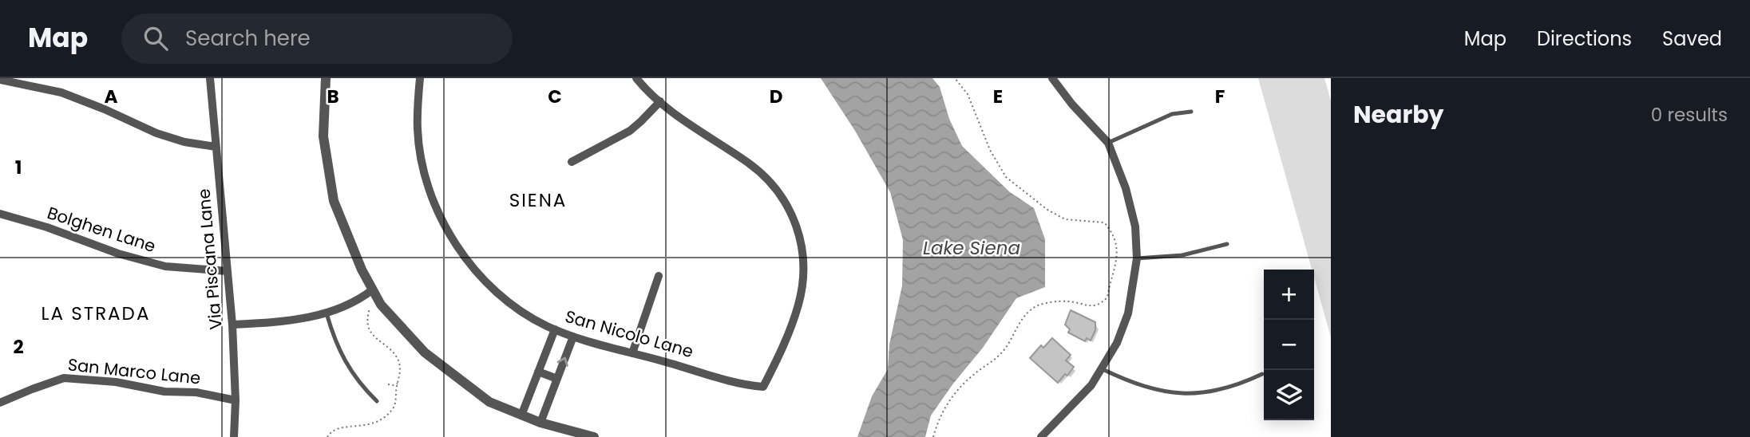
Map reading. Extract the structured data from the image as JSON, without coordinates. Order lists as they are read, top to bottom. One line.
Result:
{"streets":{"street":["Bolghen Lane","Via Piscana Lane","San Nicolo Lane","San Marco Lane"]},"crossings":[["Bolghen Lane","Via Piscana Lane"],["Via Piscana Lane","San Marco Lane"]],"districts":["SIENA","LA STRADA"],"water":["Lake Siena"],"page":{"header":"Map","search":"Search here","nav":["Map","Directions","Saved"],"heading":["Nearby","0 results"],"map_buttons":["+","−"]},"grid":{"columns":["A","B","C","D","E","F"],"rows":["1","2"]}}
